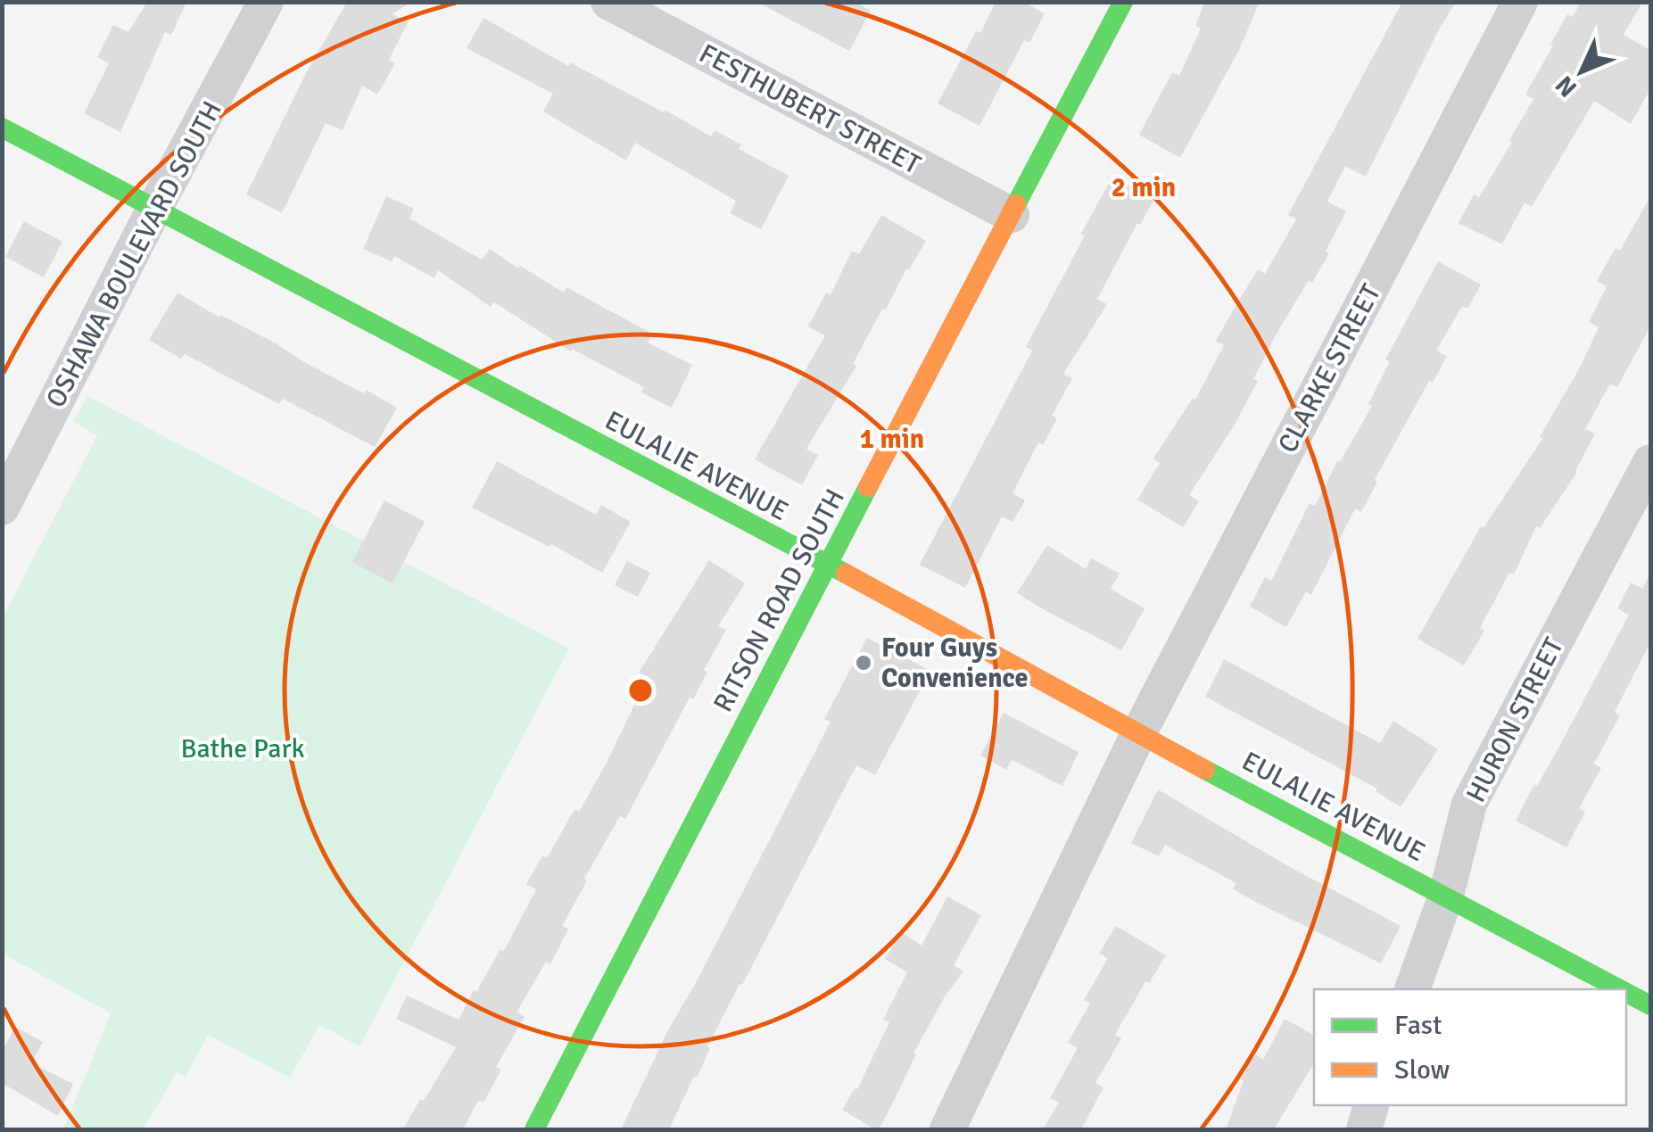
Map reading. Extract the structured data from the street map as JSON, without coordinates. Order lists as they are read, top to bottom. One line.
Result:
{"streets":{"street":["FESTHUBERT STREET","OSHAWA BOULEVARD SOUTH","CLARKE STREET","EULALIE AVENUE","RITSON ROAD SOUTH","HURON STREET"]},"crossings":[["FESTHUBERT STREET","RITSON ROAD SOUTH"],["OSHAWA BOULEVARD SOUTH","EULALIE AVENUE"],["CLARKE STREET","EULALIE AVENUE"],["EULALIE AVENUE","RITSON ROAD SOUTH"],["EULALIE AVENUE","HURON STREET"]],"parks":["Bathe Park"],"places":["Four Guys Convenience"],"legend":["Fast","Slow"],"north":"bottom left","rings":["2 min","1 min"]}
